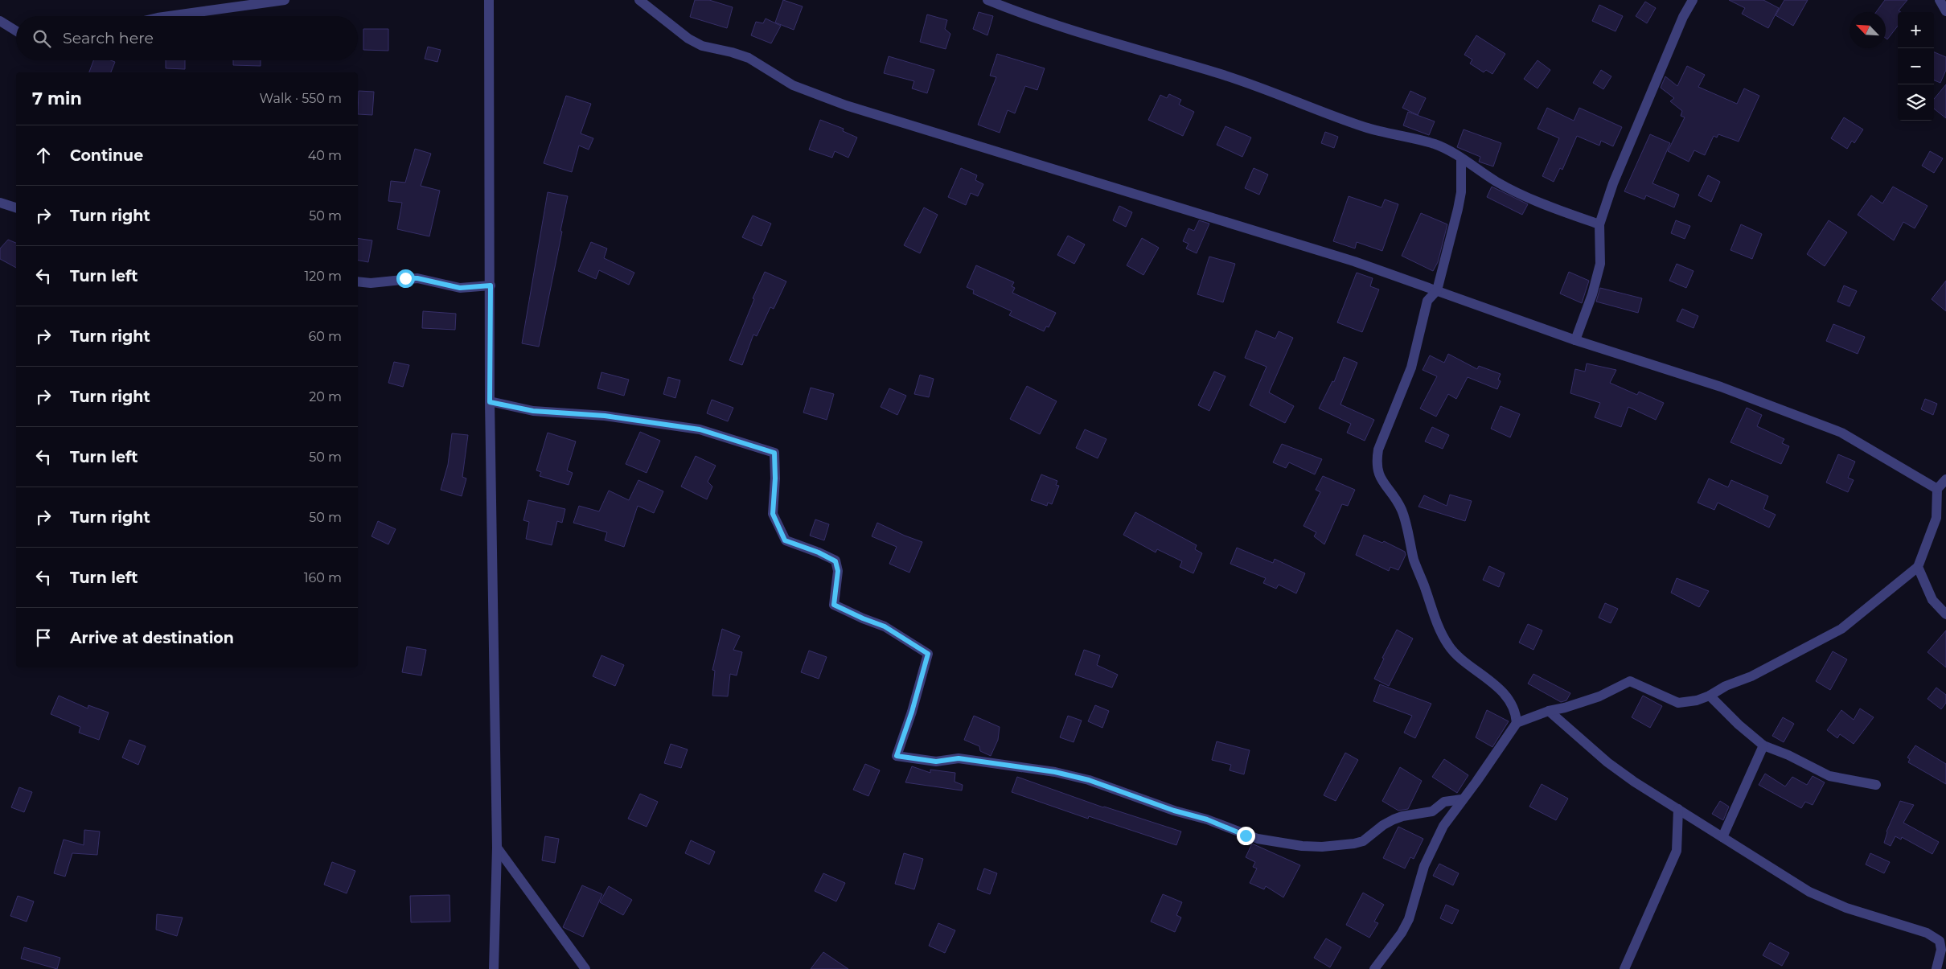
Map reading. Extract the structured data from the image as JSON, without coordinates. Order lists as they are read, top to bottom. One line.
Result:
{"north":"top left","page":{"map_buttons":["+","−"],"search":"Search here","heading":["7 min","Walk · 550 m"],"list":[["Continue","40 m"],["Turn right","50 m"],["Turn left","120 m"],["Turn right","60 m"],["Turn right","20 m"],["Turn left","50 m"],["Turn right","50 m"],["Turn left","160 m"],"Arrive at destination"]}}
